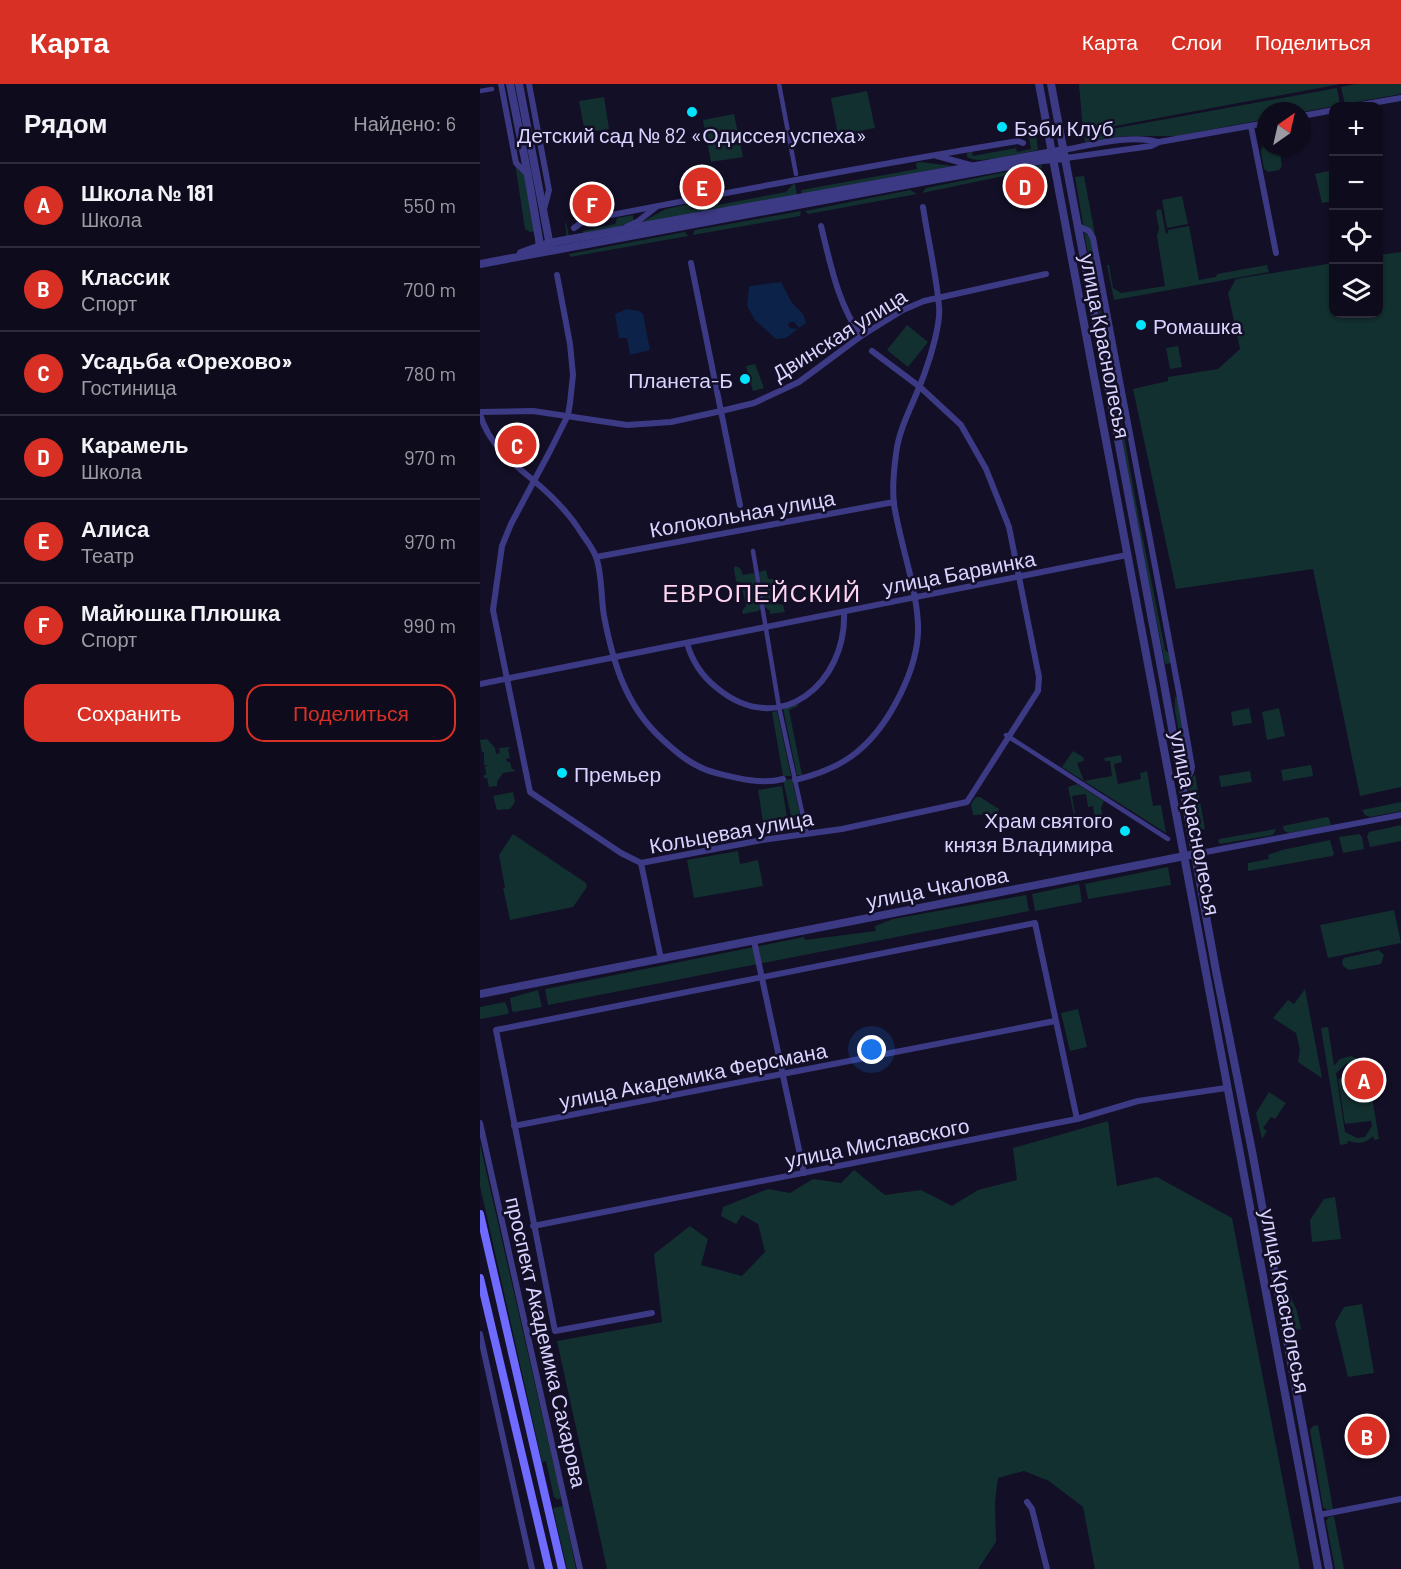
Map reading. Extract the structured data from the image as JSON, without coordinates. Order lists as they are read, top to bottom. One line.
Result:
{"streets":{"main road":["проспект Академика Сахарова"],"street":["Двинская улица","улица Краснолесья","Колокольная улица","улица Барвинка","Кольцевая улица","улица Чкалова","улица Академика Ферсмана","улица Миславского"]},"crossings":[["Двинская улица","Кольцевая улица"],["улица Краснолесья","улица Барвинка"],["улица Краснолесья","улица Чкалова"],["улица Краснолесья","улица Миславского"],["улица Барвинка","Кольцевая улица"]],"districts":["ЕВРОПЕЙСКИЙ"],"places":["Детский сад № 82 «Одиссея успеха»","Бэби Клуб","Ромашка","Планета-Б","Премьер","Храм святого князя Владимира"],"north":"top right","page":{"header":"Карта","nav":["Карта","Слои","Поделиться"],"heading":["Рядом","Найдено: 6"],"map_buttons":["+","−"],"list":[{"mark":"A","name":"Школа № 181","note":"Школа","value":"550 m"},{"mark":"B","name":"Классик","note":"Спорт","value":"700 m"},{"mark":"C","name":"Усадьба «Орехово»","note":"Гостиница","value":"780 m"},{"mark":"D","name":"Карамель","note":"Школа","value":"970 m"},{"mark":"E","name":"Алиса","note":"Театр","value":"970 m"},{"mark":"F","name":"Майюшка Плюшка","note":"Спорт","value":"990 m"}],"pins":["D","E","F","C","A","B"],"buttons":["Сохранить","Поделиться"]}}
